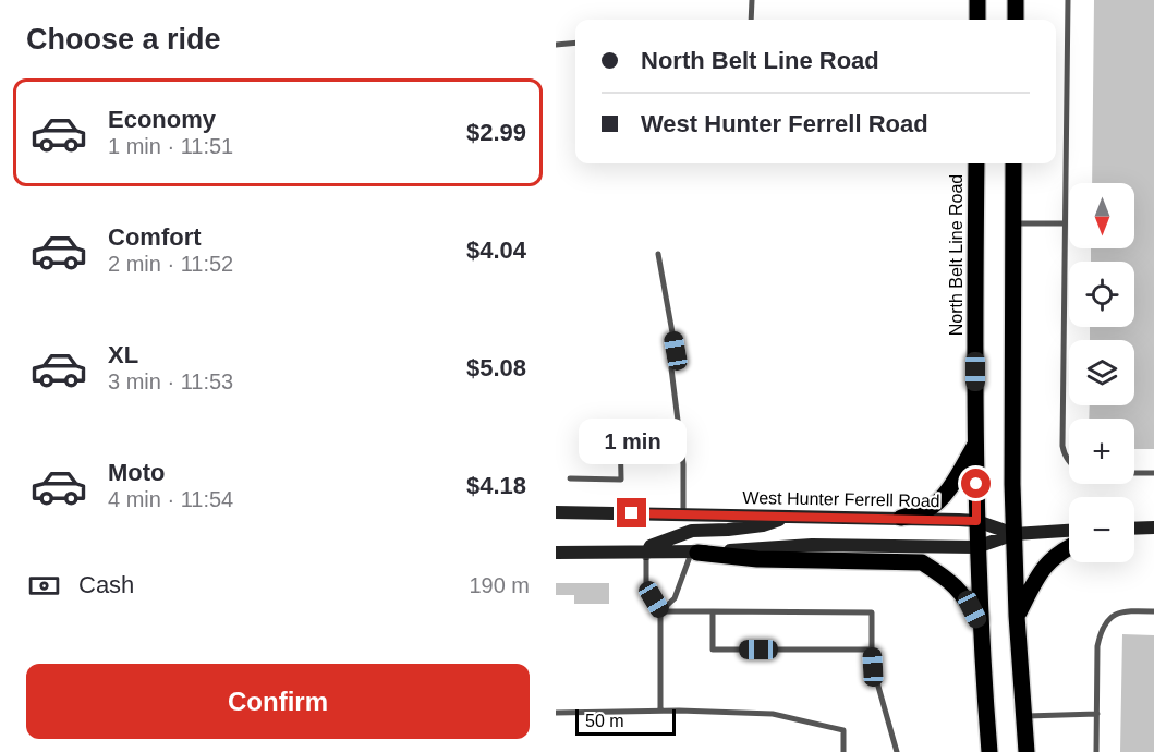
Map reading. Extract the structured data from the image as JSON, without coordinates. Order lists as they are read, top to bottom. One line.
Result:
{"streets":{"main road":["North Belt Line Road","West Hunter Ferrell Road"]},"crossings":[["North Belt Line Road","West Hunter Ferrell Road"]],"scale_bar":"50 m","north":"bottom","page":{"heading":"Choose a ride","banner":["North Belt Line Road","West Hunter Ferrell Road"],"list":[{"name":"Economy","note":"1 min · 11:51","value":"$2.99"},{"name":"Comfort","note":"2 min · 11:52","value":"$4.04"},{"name":"XL","note":"3 min · 11:53","value":"$5.08"},{"name":"Moto","note":"4 min · 11:54","value":"$4.18"}],"map_buttons":["+","−"],"bubble":"1 min","pay":["Cash","190 m"],"buttons":"Confirm","scale":"50 m"}}
